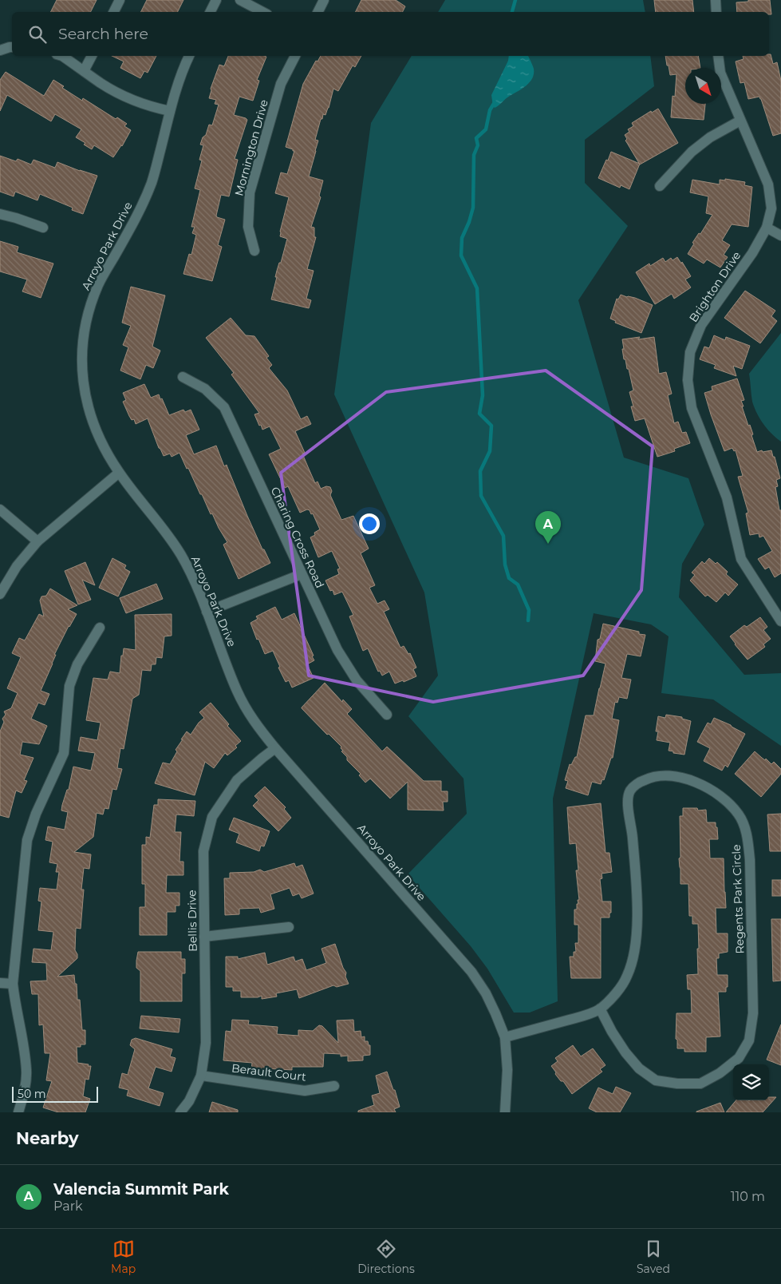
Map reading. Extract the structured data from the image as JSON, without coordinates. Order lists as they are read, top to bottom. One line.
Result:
{"streets":{"street":["Mornington Drive","Arroyo Park Drive","Brighton Drive","Charing Cross Road","Regents Park Circle","Bellis Drive","Berault Court"]},"crossings":[["Arroyo Park Drive","Regents Park Circle"],["Arroyo Park Drive","Bellis Drive"],["Bellis Drive","Berault Court"]],"scale_bar":"50 m","north":"bottom right","page":{"search":"Search here","pins":"A","scale":"50 m","heading":"Nearby","list":[{"mark":"A","name":"Valencia Summit Park","note":"Park","value":"110 m"}],"nav":["Map","Directions","Saved"]}}
